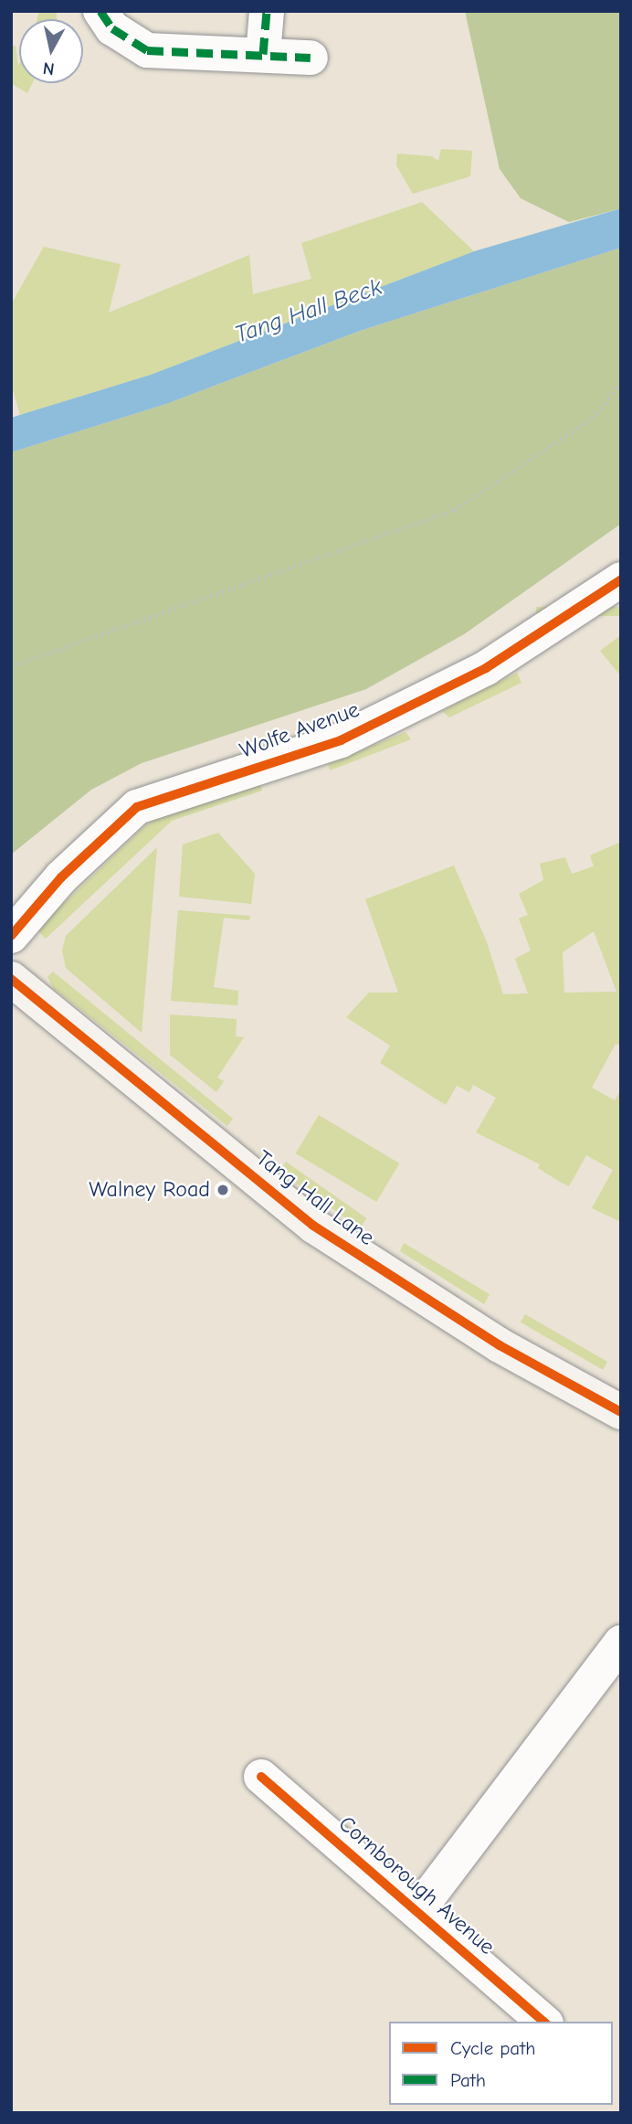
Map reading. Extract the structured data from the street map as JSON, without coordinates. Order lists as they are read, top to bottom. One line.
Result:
{"streets":{"street":["Wolfe Avenue","Tang Hall Lane","Cornborough Avenue"]},"water":["Tang Hall Beck"],"places":["Walney Road"],"legend":["Cycle path","Path"],"north":"bottom"}
